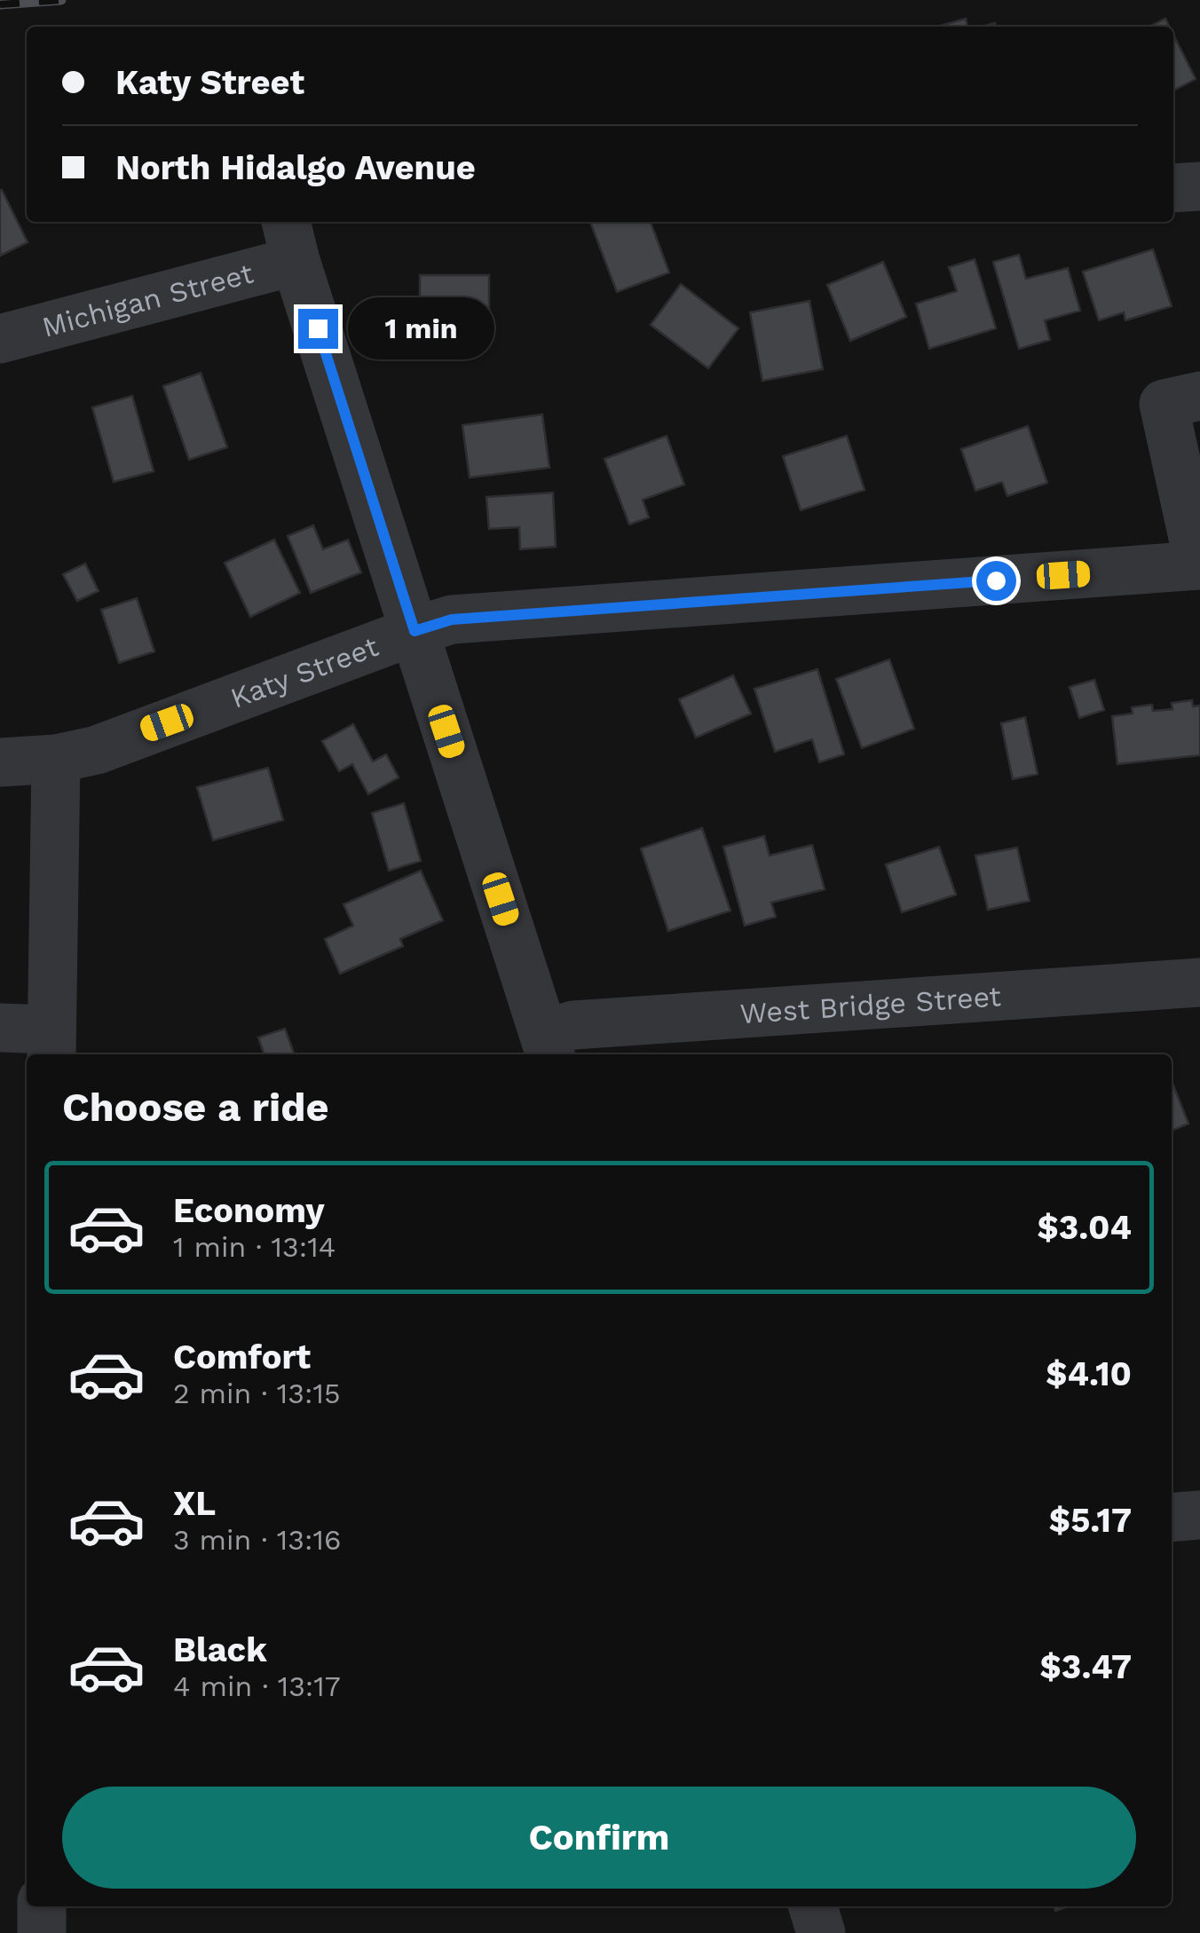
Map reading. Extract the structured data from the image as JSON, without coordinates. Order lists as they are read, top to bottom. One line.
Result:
{"streets":{"street":["Michigan Street","Katy Street","West Bridge Street"]},"page":{"banner":["Katy Street","North Hidalgo Avenue"],"bubble":"1 min","heading":"Choose a ride","list":[{"name":"Economy","note":"1 min · 13:14","value":"$3.04"},{"name":"Comfort","note":"2 min · 13:15","value":"$4.10"},{"name":"XL","note":"3 min · 13:16","value":"$5.17"},{"name":"Black","note":"4 min · 13:17","value":"$3.47"}],"buttons":"Confirm"}}
